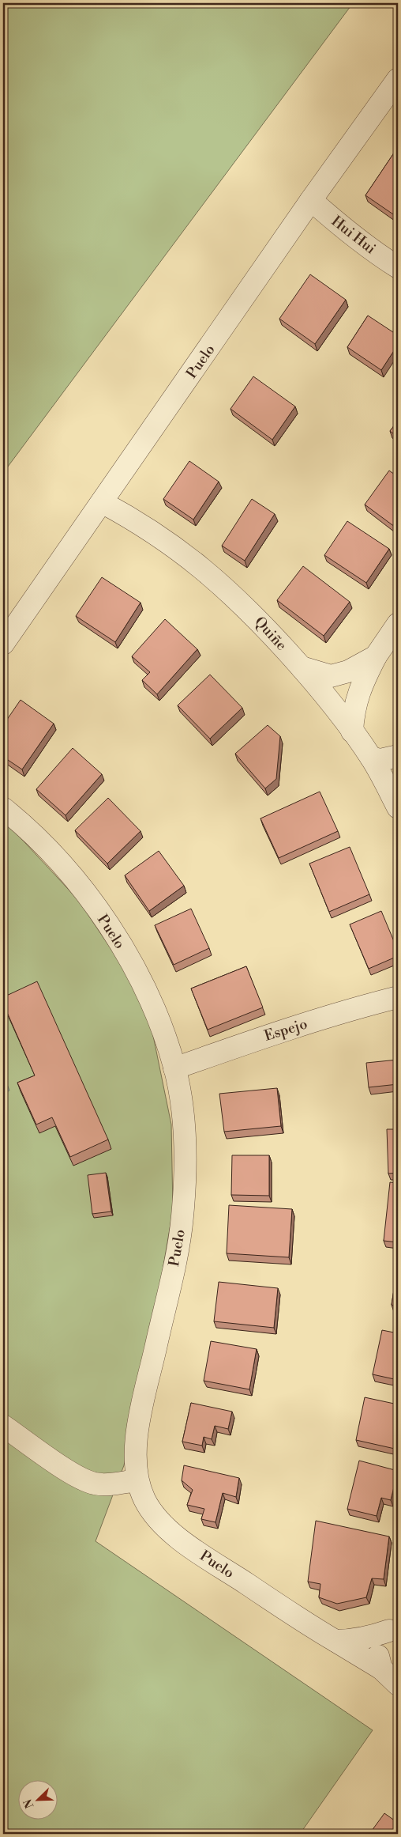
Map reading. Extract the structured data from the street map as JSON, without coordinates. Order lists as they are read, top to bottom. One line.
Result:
{"streets":{"street":["Hui Hui","Puelo","Quiñe","Espejo"]},"crossings":[["Hui Hui","Puelo"],["Puelo","Quiñe"],["Puelo","Espejo"]],"north":"bottom left"}
